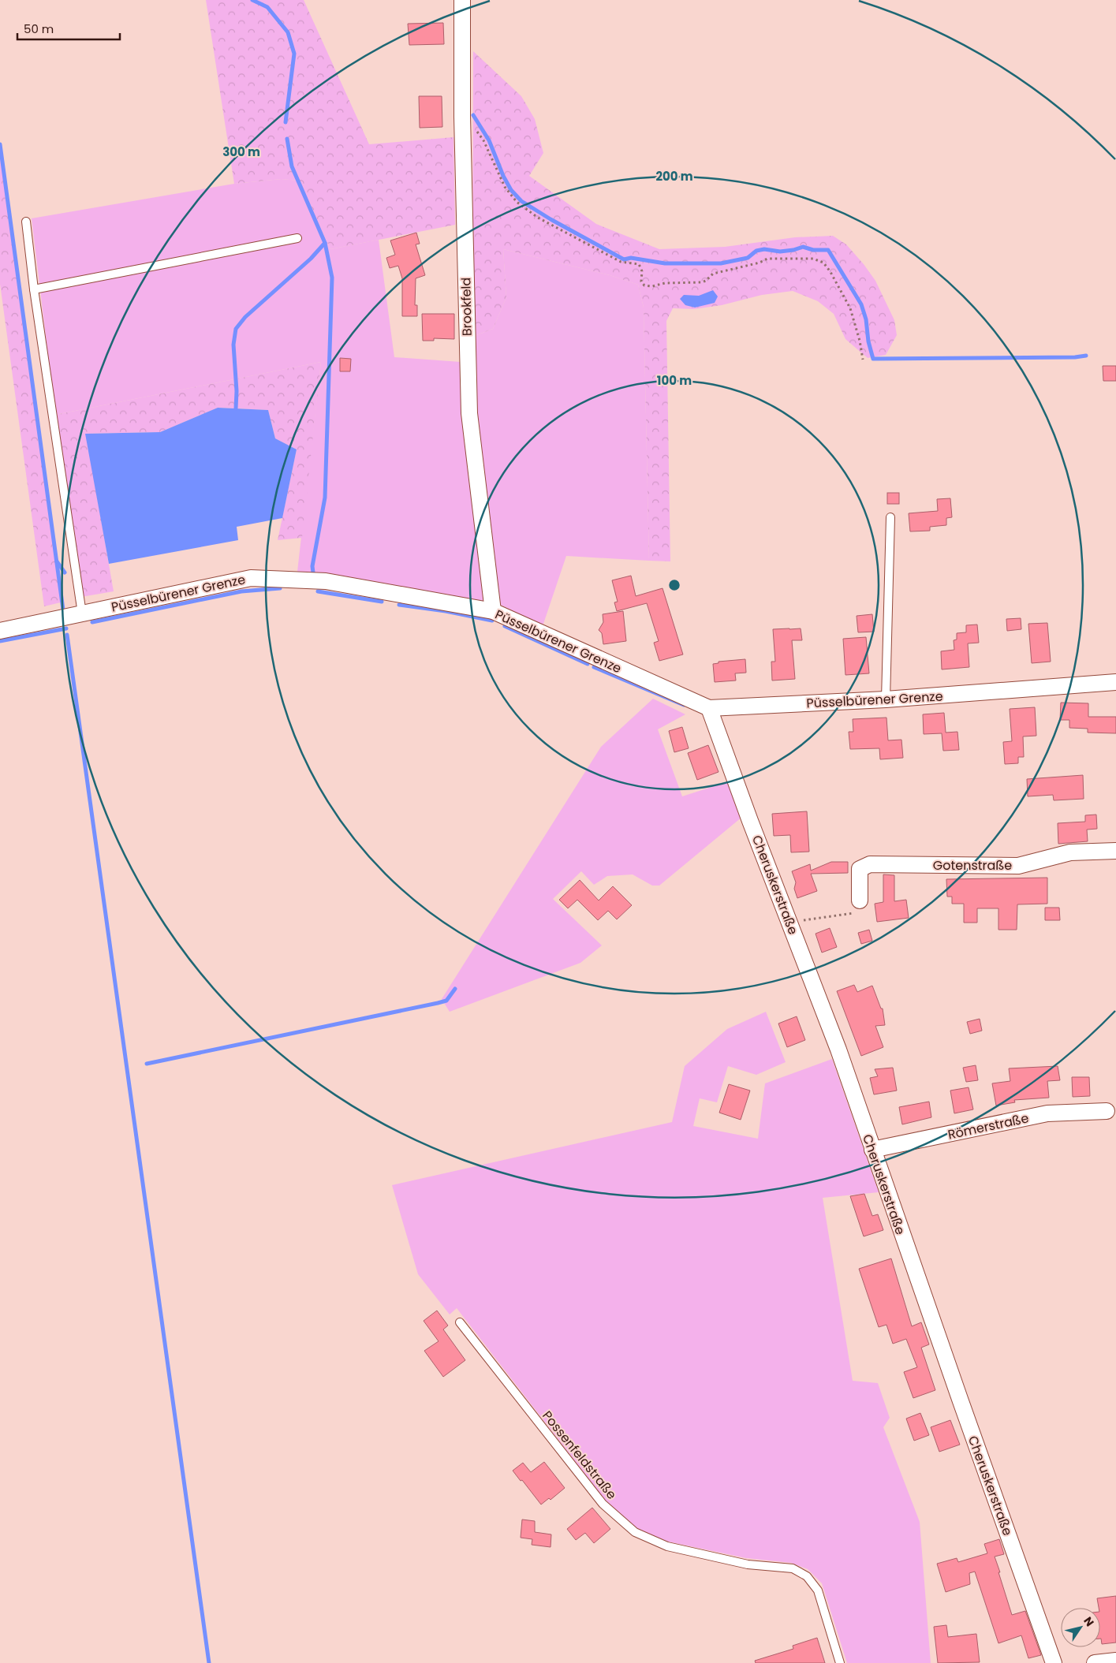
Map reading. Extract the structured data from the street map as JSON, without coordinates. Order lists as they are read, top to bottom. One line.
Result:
{"streets":{"street":["Brookfeld","Püsselbürener Grenze","Gotenstraße","Cheruskerstraße","Römerstraße"],"lane":["Possenfeldstraße"]},"crossings":[["Brookfeld","Püsselbürener Grenze"],["Püsselbürener Grenze","Cheruskerstraße"],["Cheruskerstraße","Römerstraße"]],"scale_bar":"50 m","north":"top right","rings":["300 m","200 m","100 m"]}
